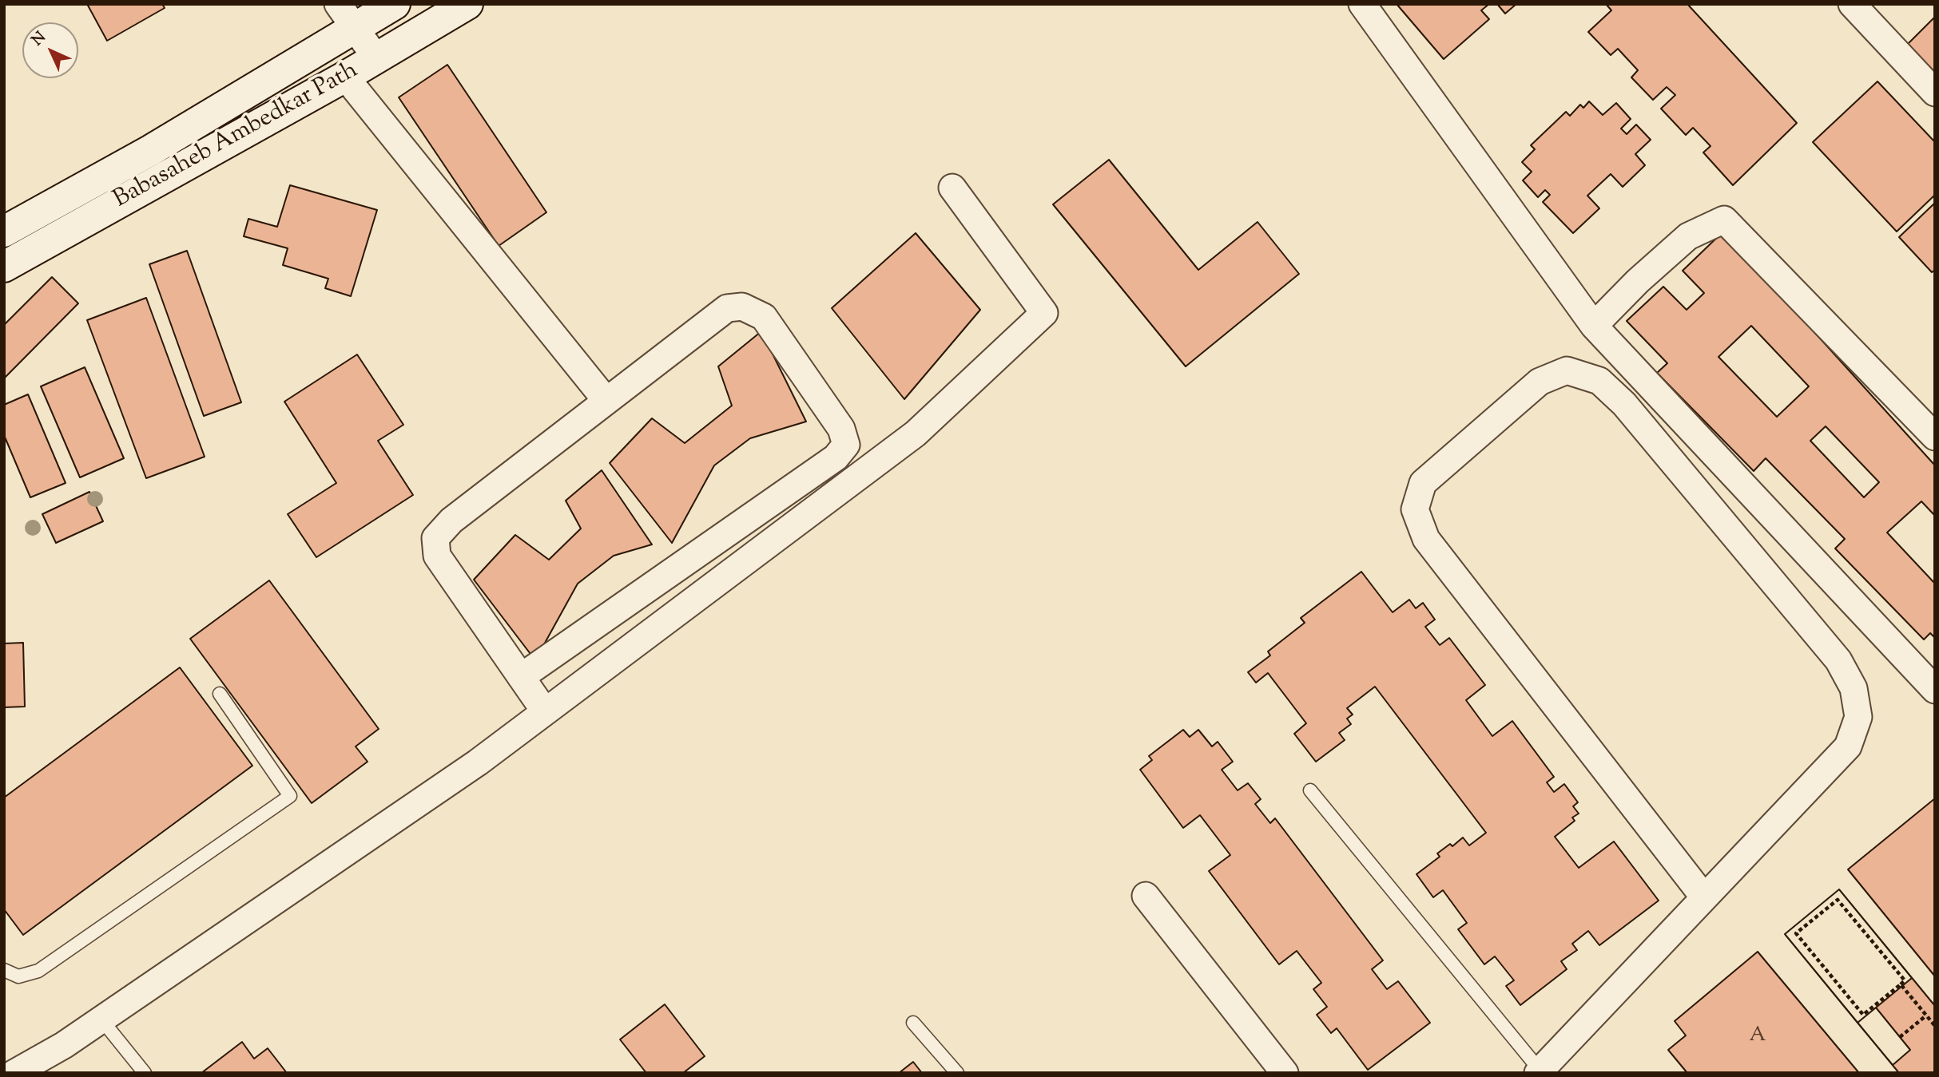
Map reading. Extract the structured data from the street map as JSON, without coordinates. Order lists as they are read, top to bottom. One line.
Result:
{"streets":{"street":["Babasaheb Ambedkar Path"]},"house_numbers":["A"],"north":"top left"}
